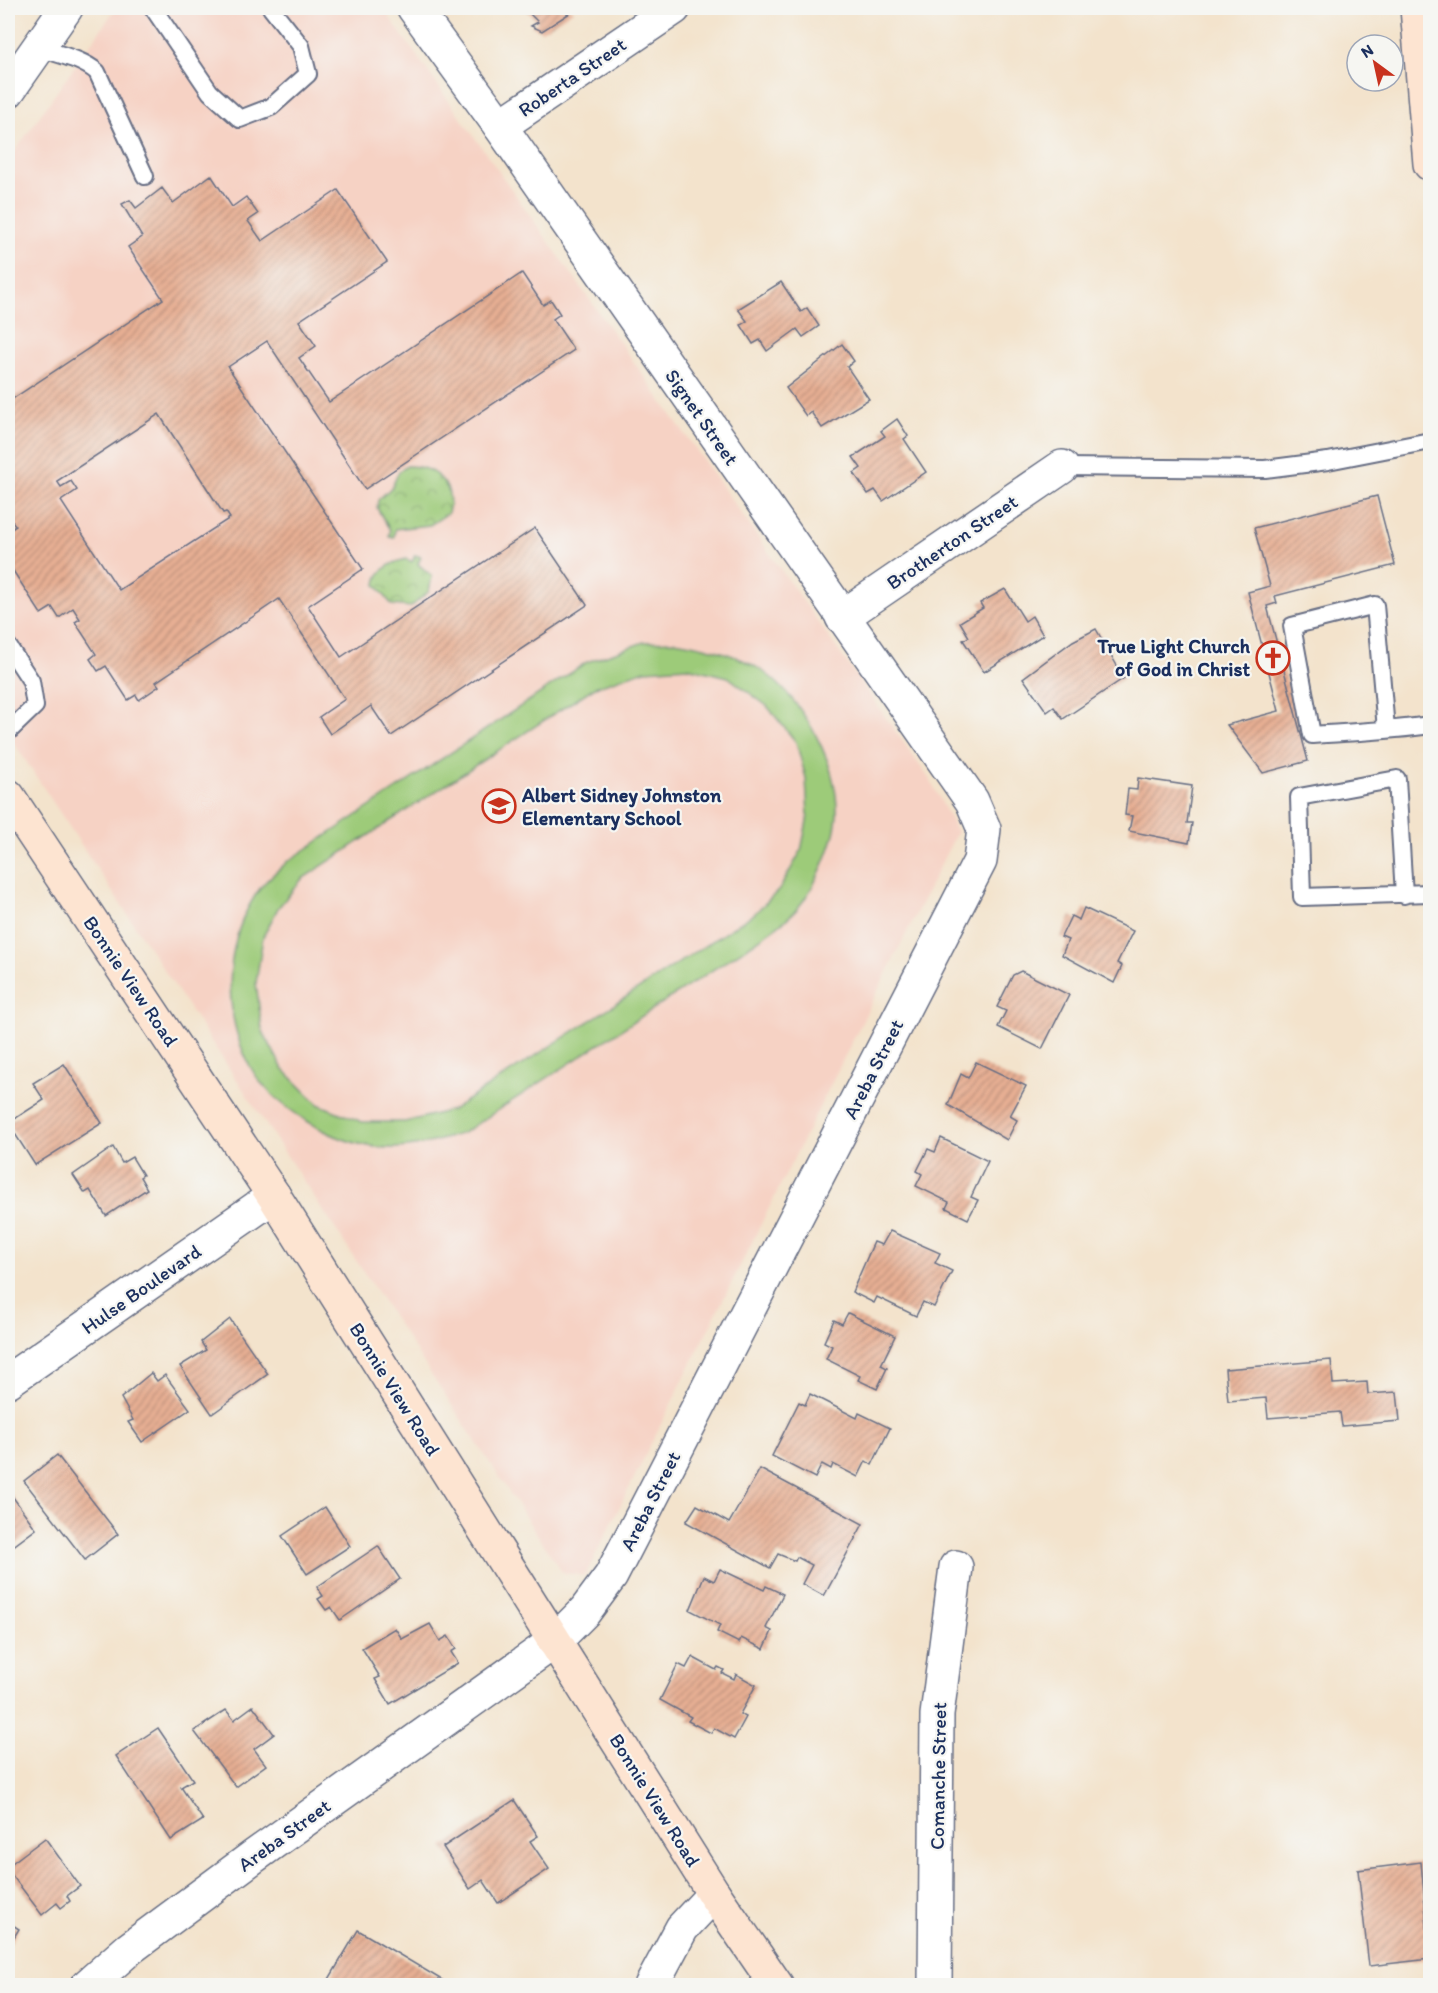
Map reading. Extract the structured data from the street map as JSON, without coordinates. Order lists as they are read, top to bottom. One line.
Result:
{"streets":{"street":["Roberta Street","Signet Street","Brotherton Street","Bonnie View Road","Areba Street","Hulse Boulevard","Comanche Street"]},"crossings":[["Roberta Street","Signet Street"],["Signet Street","Brotherton Street"],["Signet Street","Areba Street"],["Bonnie View Road","Areba Street"],["Bonnie View Road","Hulse Boulevard"]],"places":{"church":["True Light Church of God in Christ"],"school or university":["Albert Sidney Johnston Elementary School"]},"north":"top left"}
